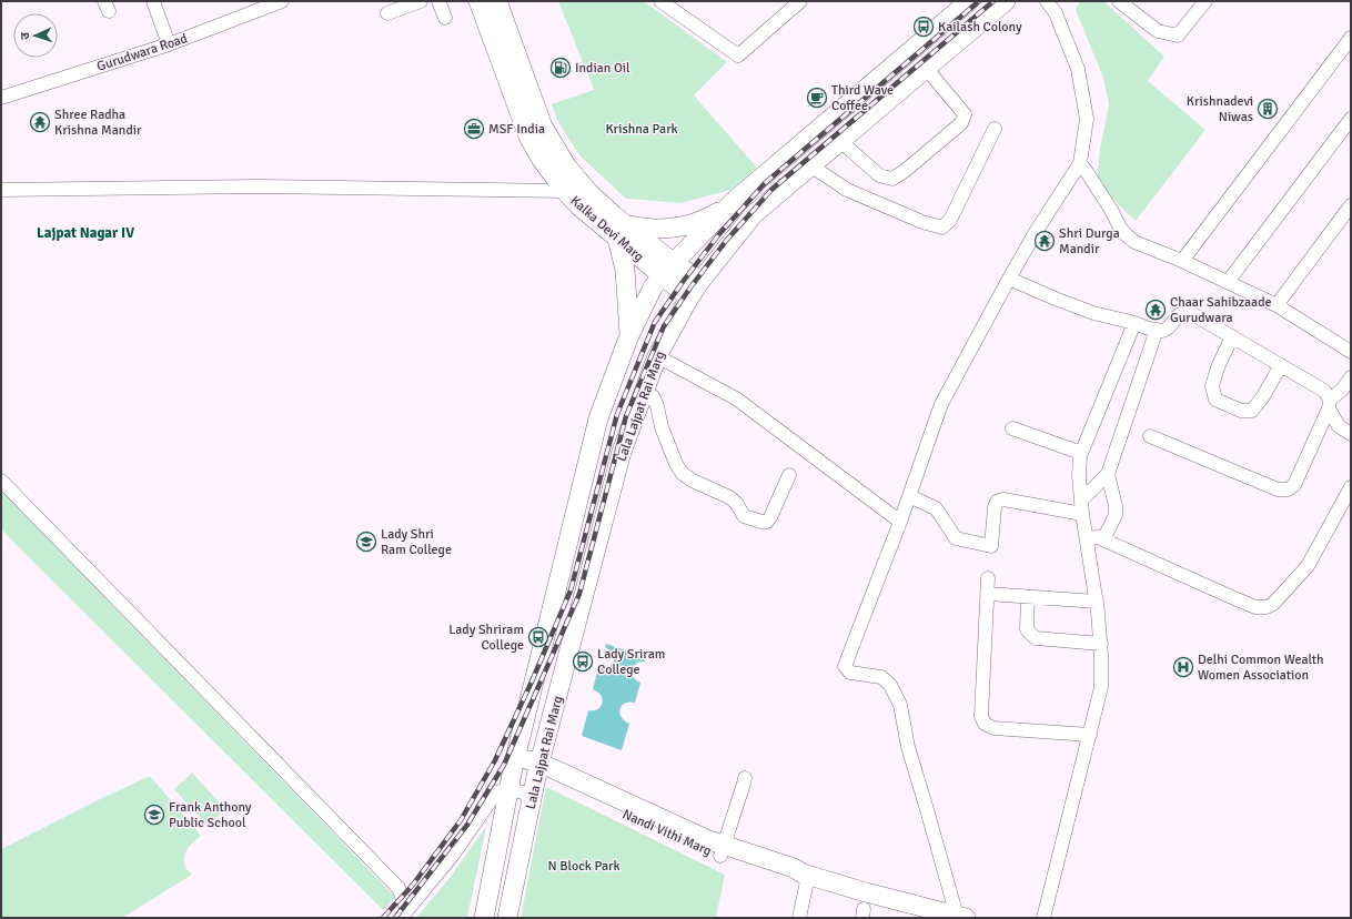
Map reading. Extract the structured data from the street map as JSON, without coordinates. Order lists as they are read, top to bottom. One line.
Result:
{"streets":{"main road":["Kalka Devi Marg","Lala Lajpat Rai Marg","Nandi Vithi Marg"],"street":["Gurudwara Road"]},"crossings":[["Kalka Devi Marg","Lala Lajpat Rai Marg"],["Lala Lajpat Rai Marg","Nandi Vithi Marg"]],"districts":["Lajpat Nagar IV"],"parks":["Krishna Park","N Block Park"],"places":{"bus stop":["Kailash Colony","Lady Shriram College","Lady Sriram College"],"fuel station":["Indian Oil"],"cafe":["Third Wave Coffee"],"building":["Krishnadevi Niwas"],"temple":["Shree Radha Krishna Mandir","Shri Durga Mandir","Chaar Sahibzaade Gurudwara"],"office":["MSF India"],"school or university":["Lady Shri Ram College","Frank Anthony Public School"],"hospital":["Delhi Common Wealth Women Association"]},"north":"left"}
